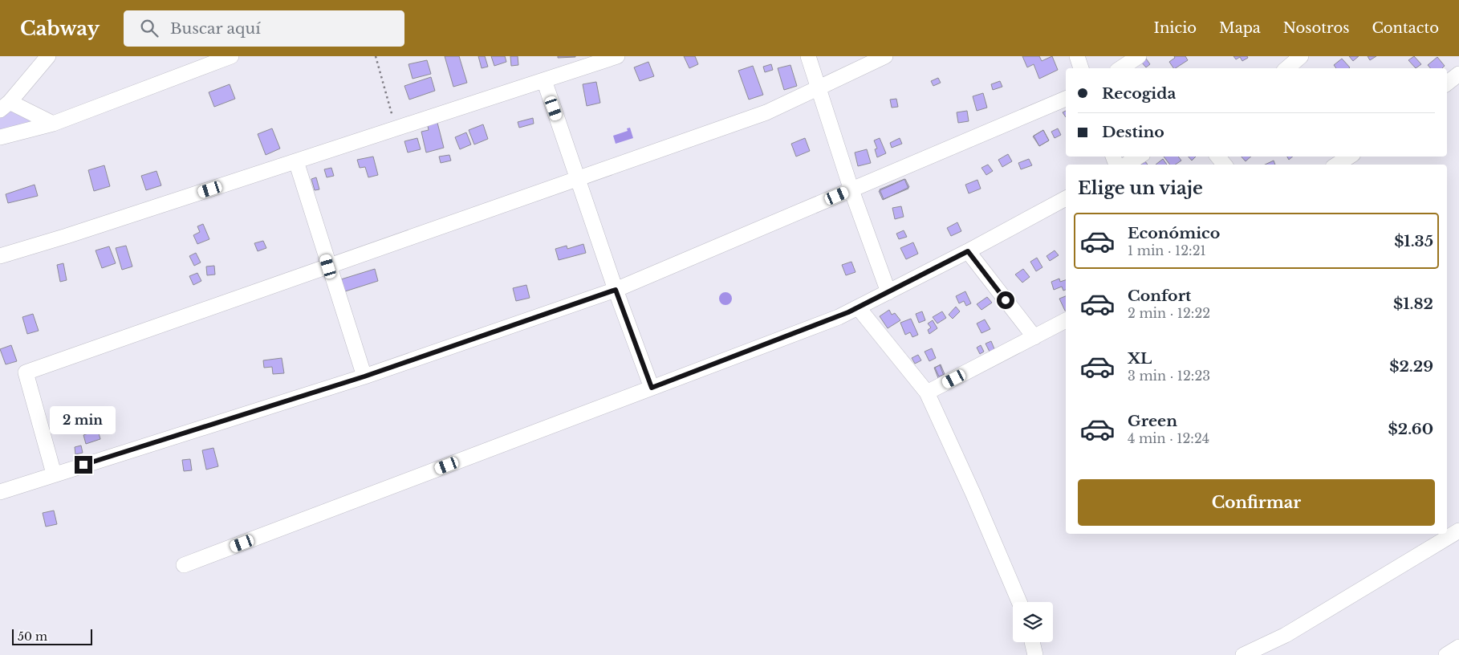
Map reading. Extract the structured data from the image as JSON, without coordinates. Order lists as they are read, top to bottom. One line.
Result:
{"scale_bar":"50 m","page":{"header":"Cabway","search":"Buscar aquí","nav":["Inicio","Mapa","Nosotros","Contacto"],"banner":["Recogida","Destino"],"heading":"Elige un viaje","list":[{"name":"Económico","note":"1 min · 12:21","value":"$1.35"},{"name":"Confort","note":"2 min · 12:22","value":"$1.82"},{"name":"XL","note":"3 min · 12:23","value":"$2.29"},{"name":"Green","note":"4 min · 12:24","value":"$2.60"}],"bubble":"2 min","buttons":"Confirmar","scale":"50 m"}}
